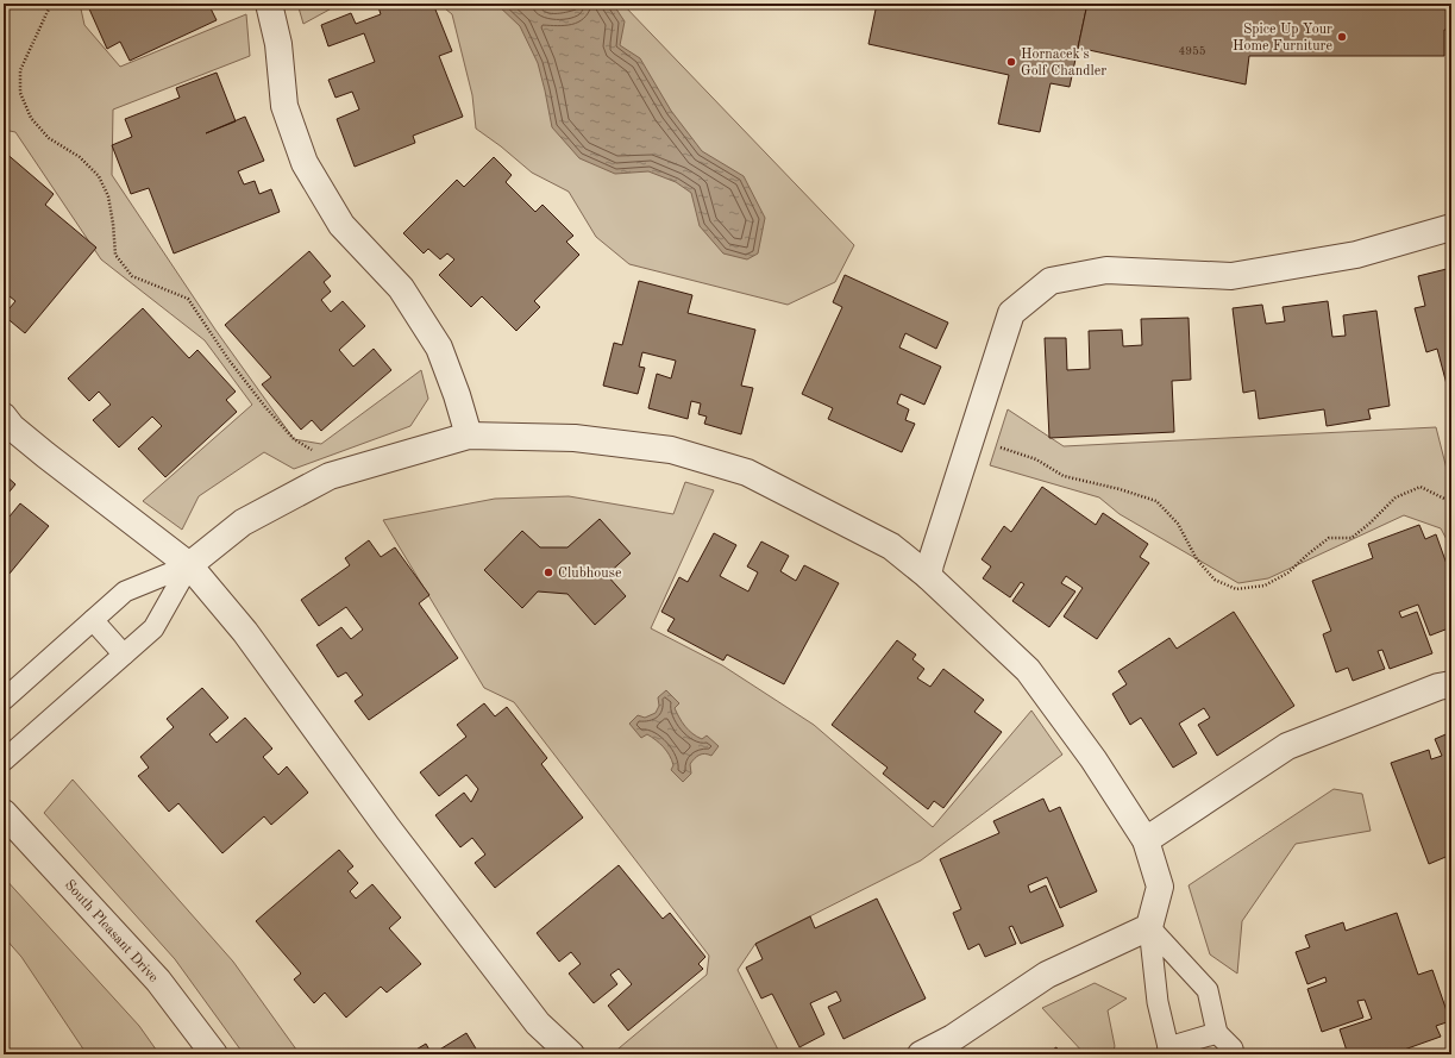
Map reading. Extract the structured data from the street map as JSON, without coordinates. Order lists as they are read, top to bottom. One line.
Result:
{"streets":{"street":["South Pleasant Drive"]},"places":["Spice Up Your Home Furniture","Hornacek's Golf Chandler","Clubhouse"],"house_numbers":["4955"]}
